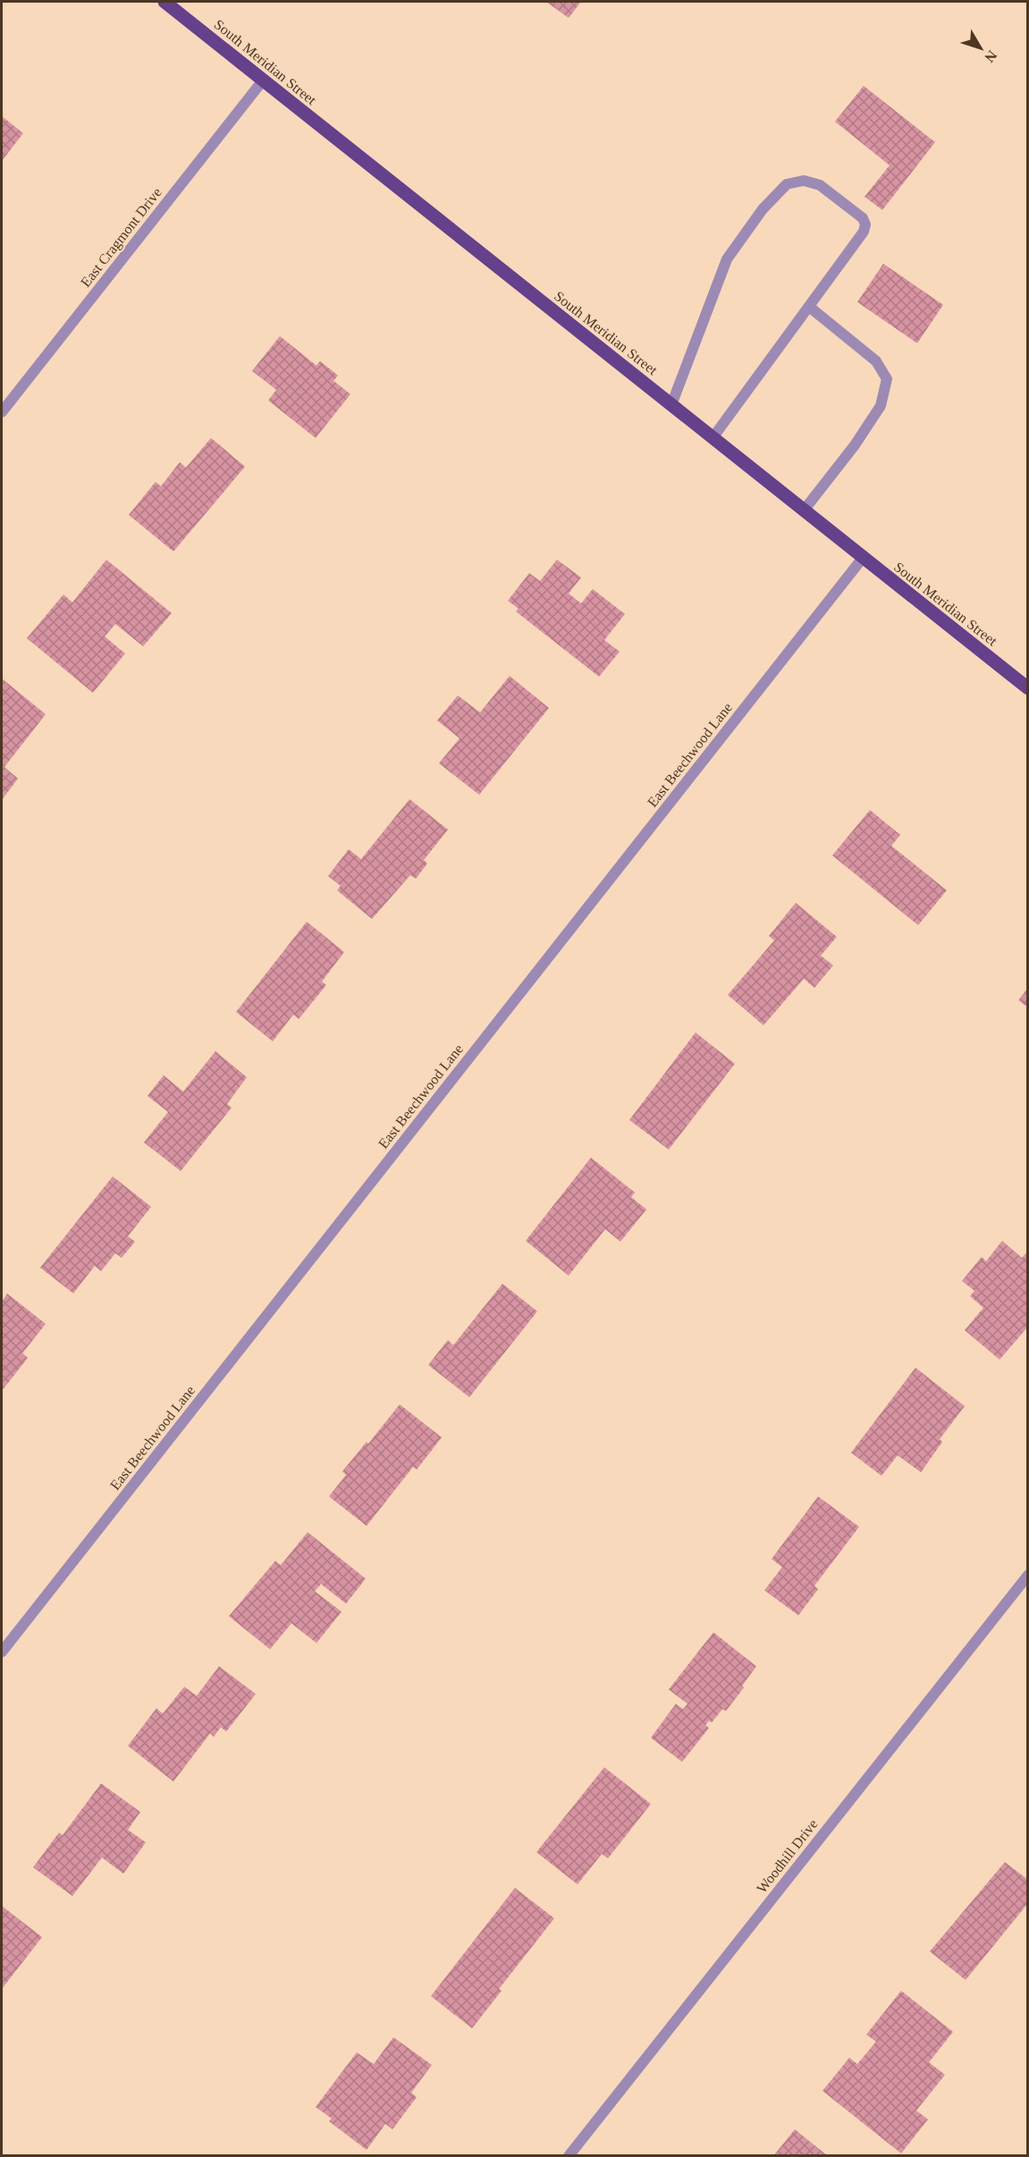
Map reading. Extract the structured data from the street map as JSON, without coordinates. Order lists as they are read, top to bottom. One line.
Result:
{"streets":{"main road":["South Meridian Street"],"street":["East Cragmont Drive","East Beechwood Lane","Woodhill Drive"]},"crossings":[["South Meridian Street","East Cragmont Drive"],["South Meridian Street","East Beechwood Lane"]],"north":"bottom right"}
